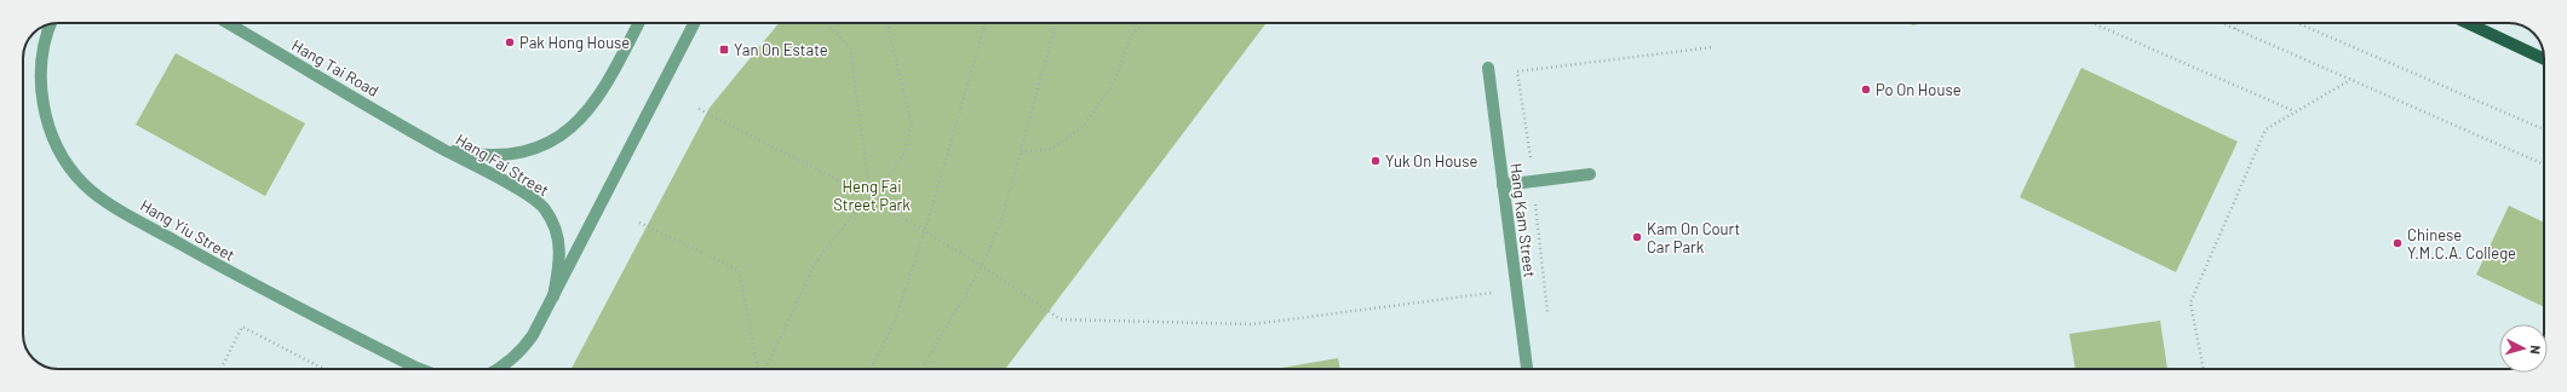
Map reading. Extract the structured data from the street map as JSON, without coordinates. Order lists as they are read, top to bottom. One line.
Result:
{"streets":{"street":["Hang Tai Road","Hang Fai Street","Hang Kam Street","Hang Yiu Street"]},"crossings":[["Hang Tai Road","Hang Fai Street"]],"parks":["Heng Fai Street Park"],"places":{"other":["Pak Hong House","Po On House","Yuk On House","Kam On Court Car Park","Chinese Y.M.C.A. College"],"transit":["Yan On Estate"]},"north":"right"}
